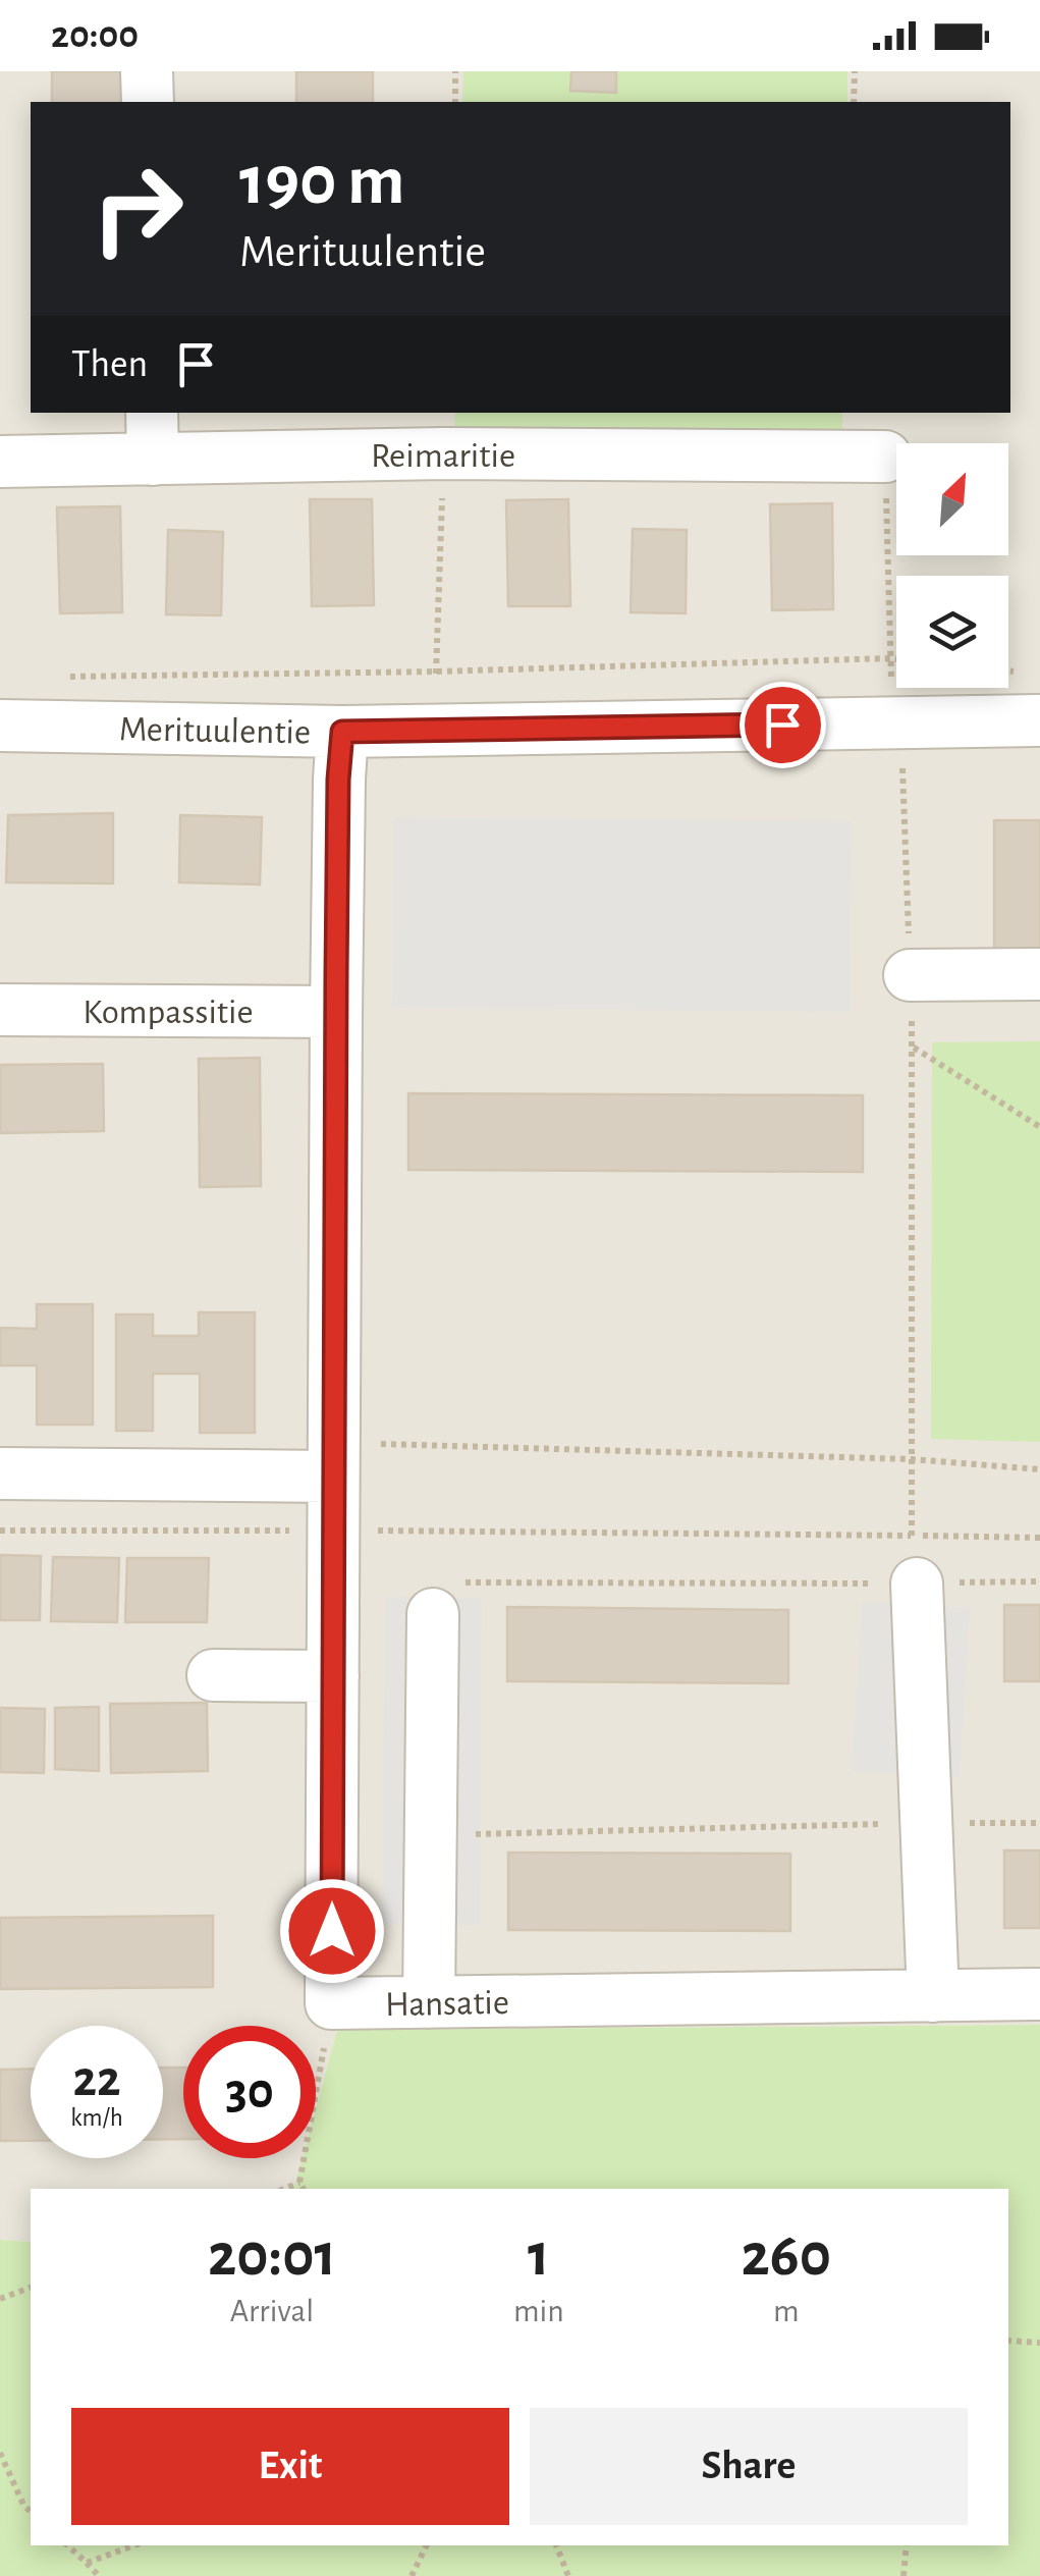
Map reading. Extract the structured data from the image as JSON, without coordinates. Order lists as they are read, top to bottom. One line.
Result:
{"streets":{"street":["Reimaritie","Merituulentie","Kompassitie","Hansatie"]},"crossings":[["Merituulentie","Hansatie"],["Kompassitie","Hansatie"]],"north":"top right","page":{"status":"20:00","turn":["190 m","Merituulentie"],"then":"Then","speed":"22 km/h","limit":"30","eta":["20:01","Arrival","1","min","260","m"],"buttons":["Exit","Share"]}}
